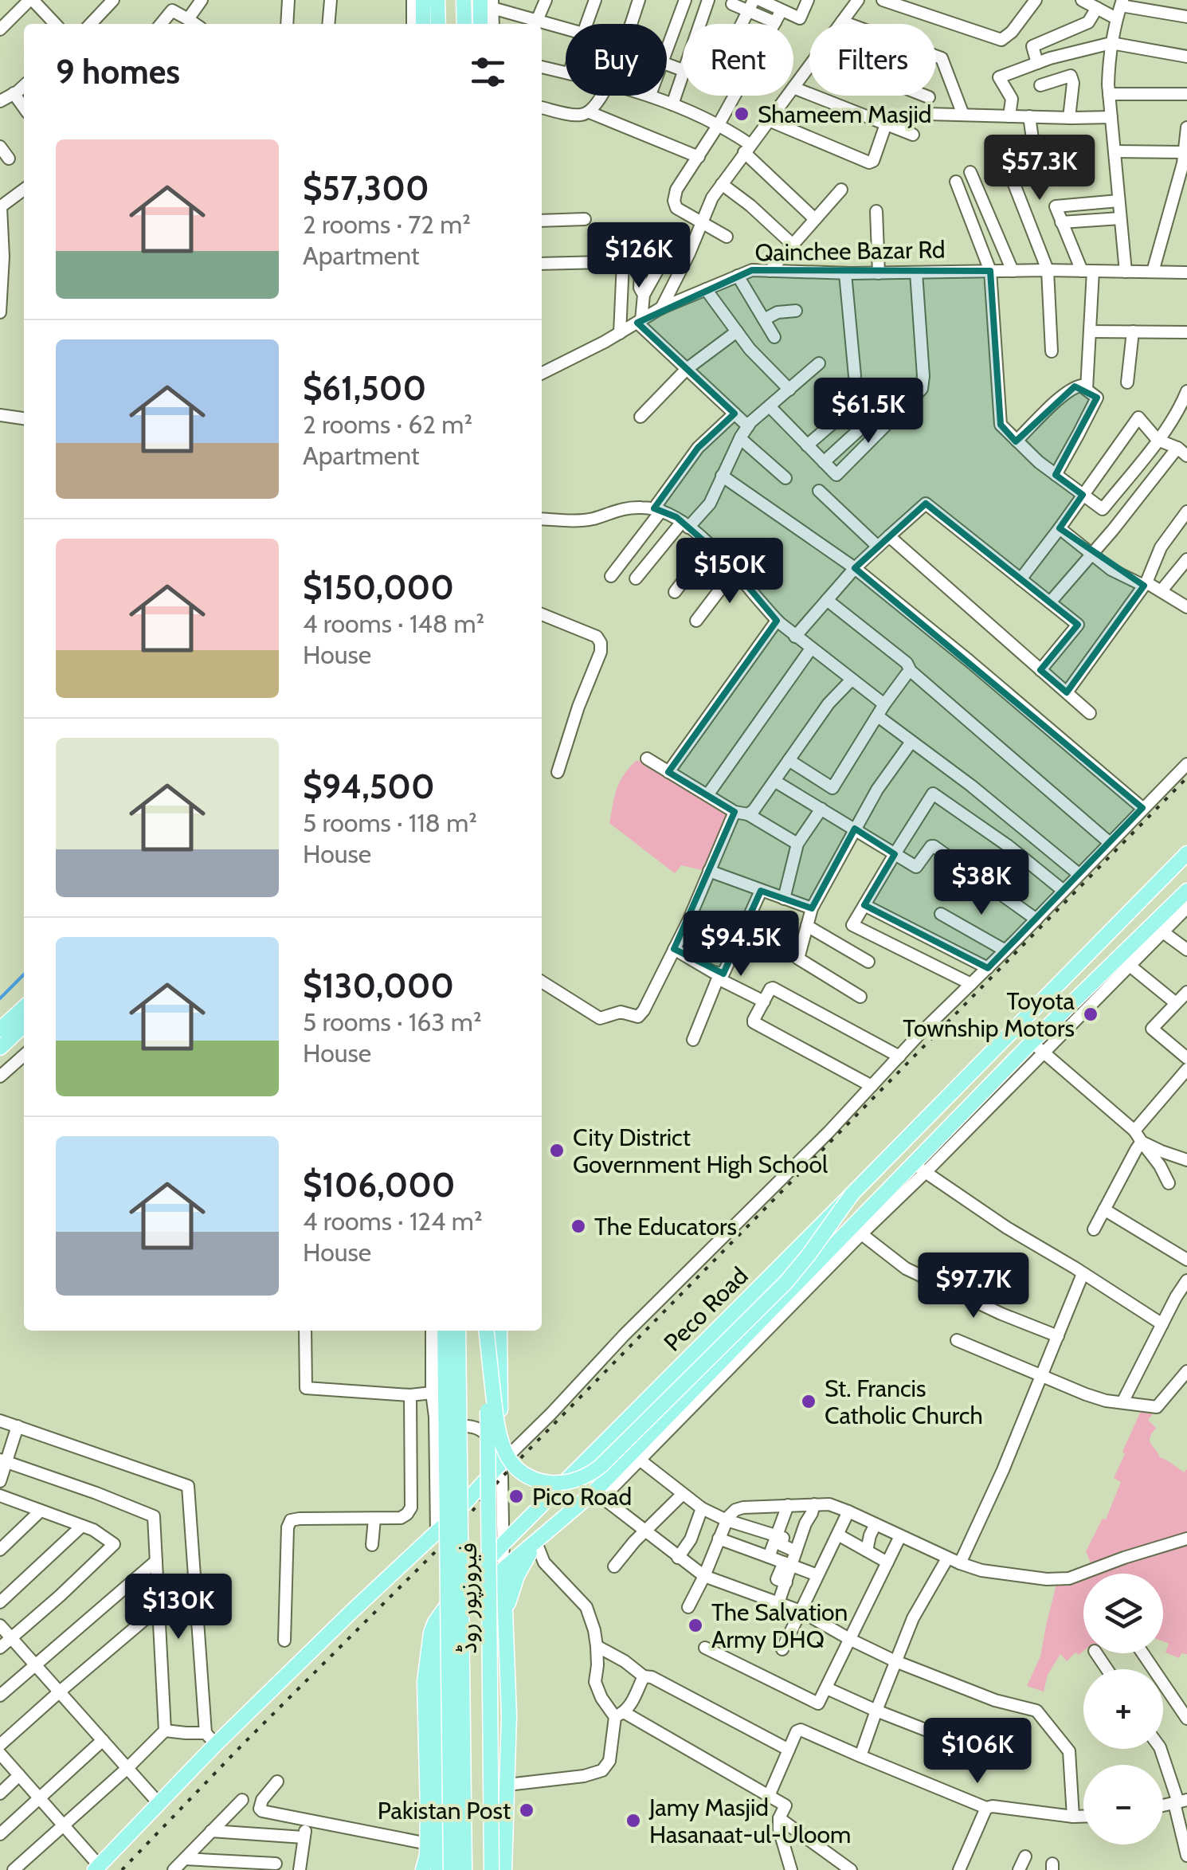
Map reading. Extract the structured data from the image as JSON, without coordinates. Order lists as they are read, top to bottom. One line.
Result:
{"streets":{"main road":["Peco Road","فیروزپور روڈ"],"street":["Qainchee Bazar Rd"]},"places":["Shameem Masjid","Toyota Township Motors","City District Government High School","The Educators","St. Francis Catholic Church","Pico Road","The Salvation Army DHQ","Pakistan Post","Jamy Masjid Hasanaat-ul-Uloom"],"page":{"chip":["Buy","Rent","Filters"],"heading":"9 homes","list":[{"name":"$57,300","note":"2 rooms · 72 m² · Apartment"},{"name":"$61,500","note":"2 rooms · 62 m² · Apartment"},{"name":"$150,000","note":"4 rooms · 148 m² · House"},{"name":"$94,500","note":"5 rooms · 118 m² · House"},{"name":"$130,000","note":"5 rooms · 163 m² · House"},{"name":"$106,000","note":"4 rooms · 124 m² · House"}],"price":["$57.3K","$126K","$61.5K","$150K","$38K","$94.5K","$97.7K","$130K","$106K"],"map_buttons":["+","−"]}}
